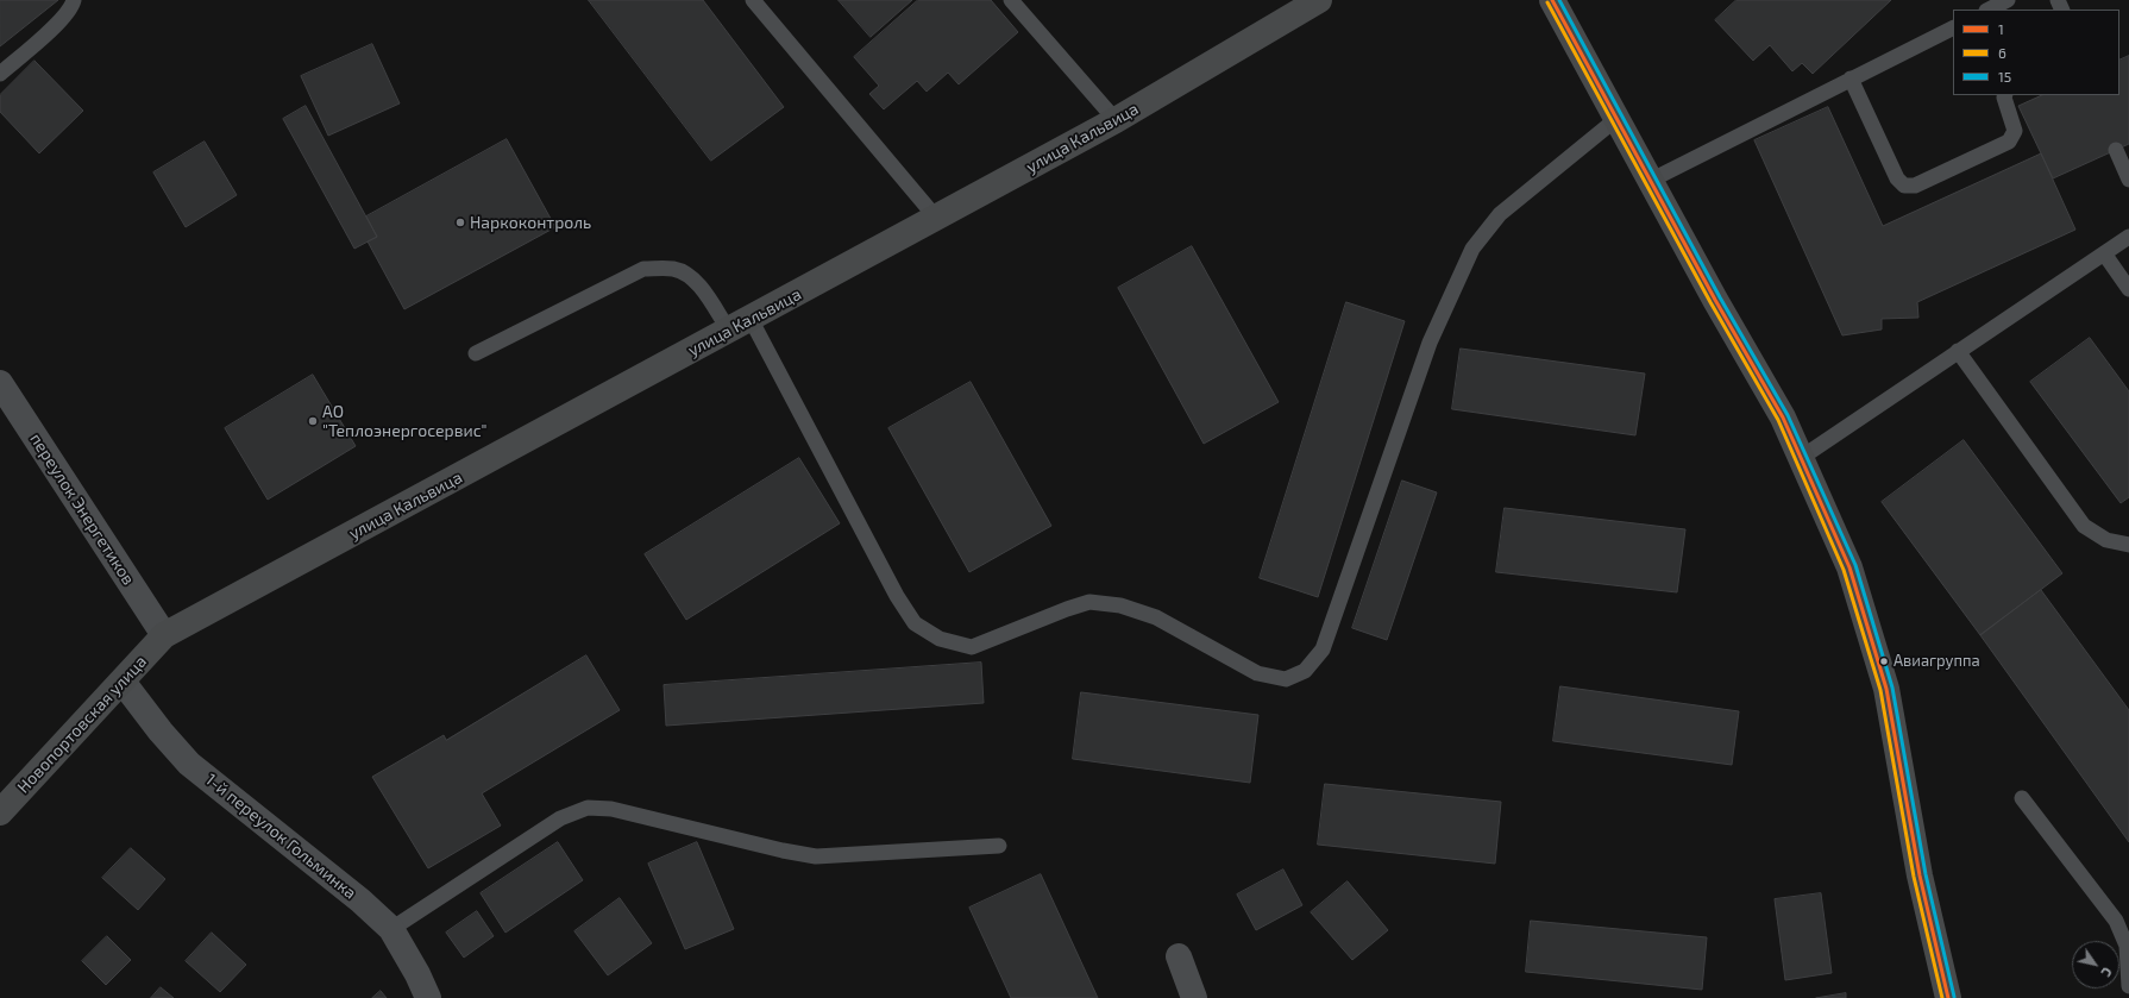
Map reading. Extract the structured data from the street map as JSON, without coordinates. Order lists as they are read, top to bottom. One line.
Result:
{"streets":{"street":["улица Кальвица","переулок Энергетиков","Новопортовская улица","1-й переулок Гольминка"]},"crossings":[["улица Кальвица","переулок Энергетиков"],["улица Кальвица","Новопортовская улица"],["переулок Энергетиков","Новопортовская улица"],["Новопортовская улица","1-й переулок Гольминка"]],"places":["Наркоконтроль","АО \"Теплоэнергосервис\"","Авиагруппа"],"lines":["transit line 1","transit line 15","transit line 6"],"legend":["1","6","15"],"north":"bottom right"}
